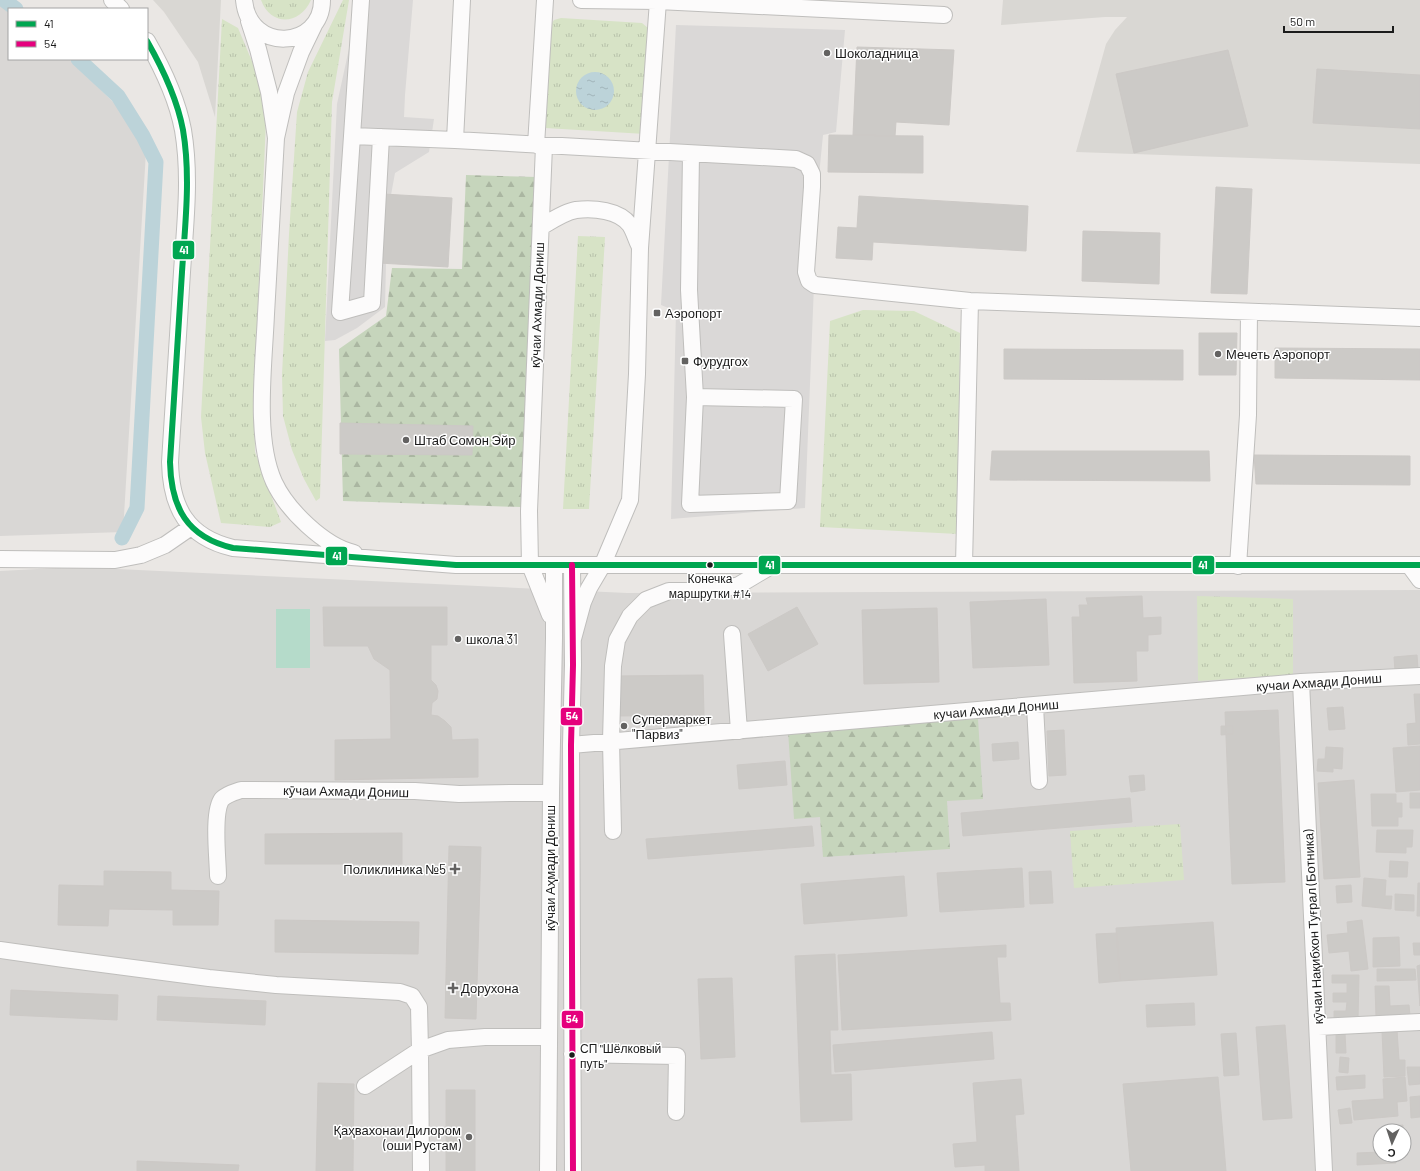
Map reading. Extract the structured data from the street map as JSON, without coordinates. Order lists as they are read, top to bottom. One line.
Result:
{"streets":{"street":["кӯчаи Ахмади Дониш","кучаи Ахмади Дониш","кӯчаи Аҳмади Дониш","кӯчаи Нақибхон Туғрал (Ботника)"]},"crossings":[["кӯчаи Ахмади Дониш","кӯчаи Аҳмади Дониш"],["кучаи Ахмади Дониш","кӯчаи Нақибхон Туғрал (Ботника)"]],"places":{"other":["Шоколадница","Мечеть Аэропорт","Штаб Сомон Эйр","Конечка маршрутки #14","школа 31","Супермаркет \"Парвиз\"","СП \"Шёлковый путь\"","Қаҳвахонаи Дилором (оши Рустам)"],"transit":["Аэропорт","Фурудгох"],"health":["Поликлиника №5","Дорухона"]},"lines":["transit line 41","transit line 54"],"legend":["41","54"],"scale_bar":"50 m","north":"bottom"}
